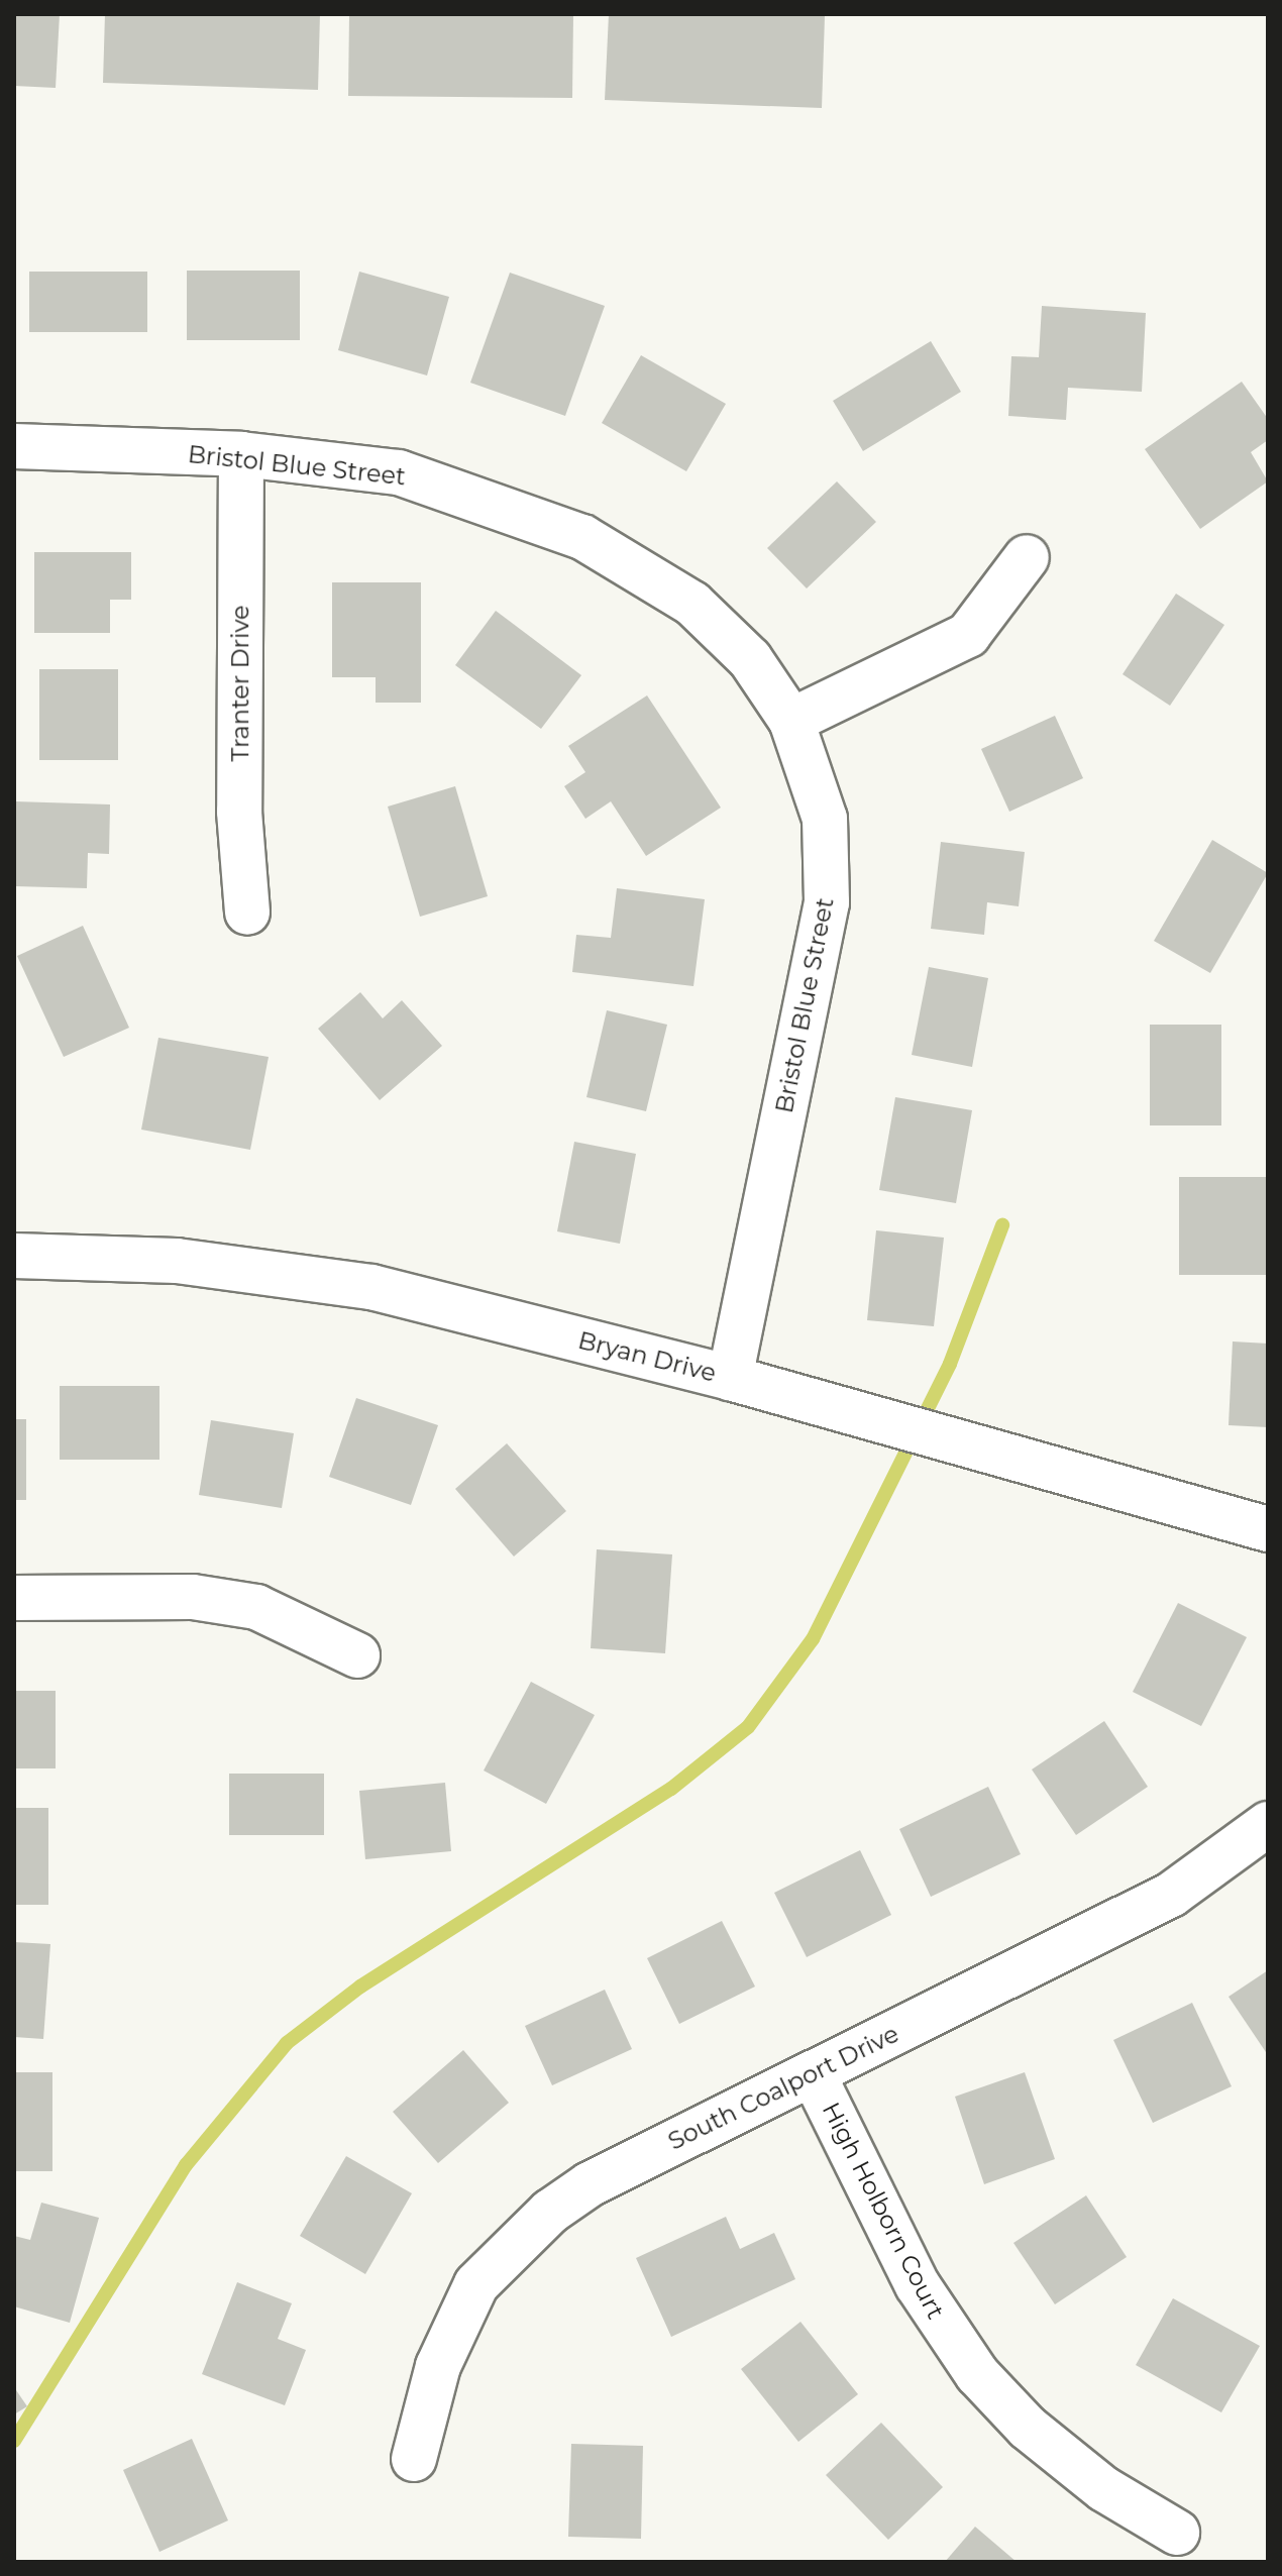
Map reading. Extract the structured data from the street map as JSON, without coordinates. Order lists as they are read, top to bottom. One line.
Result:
{"streets":{"street":["Bristol Blue Street","Tranter Drive","Bryan Drive","South Coalport Drive","High Holborn Court"]},"crossings":[["Bristol Blue Street","Tranter Drive"],["Bristol Blue Street","Bryan Drive"],["South Coalport Drive","High Holborn Court"]]}
